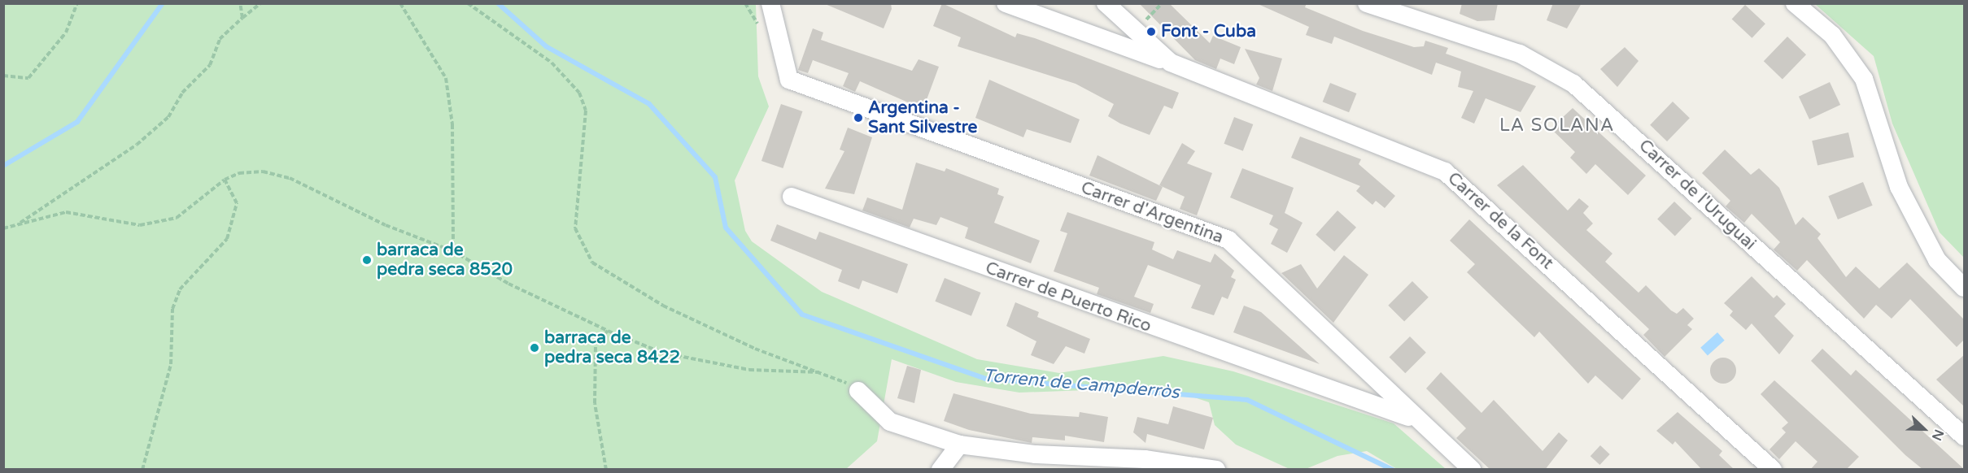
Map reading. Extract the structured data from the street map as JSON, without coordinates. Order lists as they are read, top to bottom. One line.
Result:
{"streets":{"street":["Carrer de l'Uruguai","Carrer d'Argentina","Carrer de la Font","Carrer de Puerto Rico"]},"crossings":[["Carrer d'Argentina","Carrer de Puerto Rico"]],"districts":["LA SOLANA"],"water":["Torrent de Campderròs"],"places":["Font - Cuba","Argentina - Sant Silvestre","barraca de pedra seca 8520","barraca de pedra seca 8422"],"north":"bottom right"}
